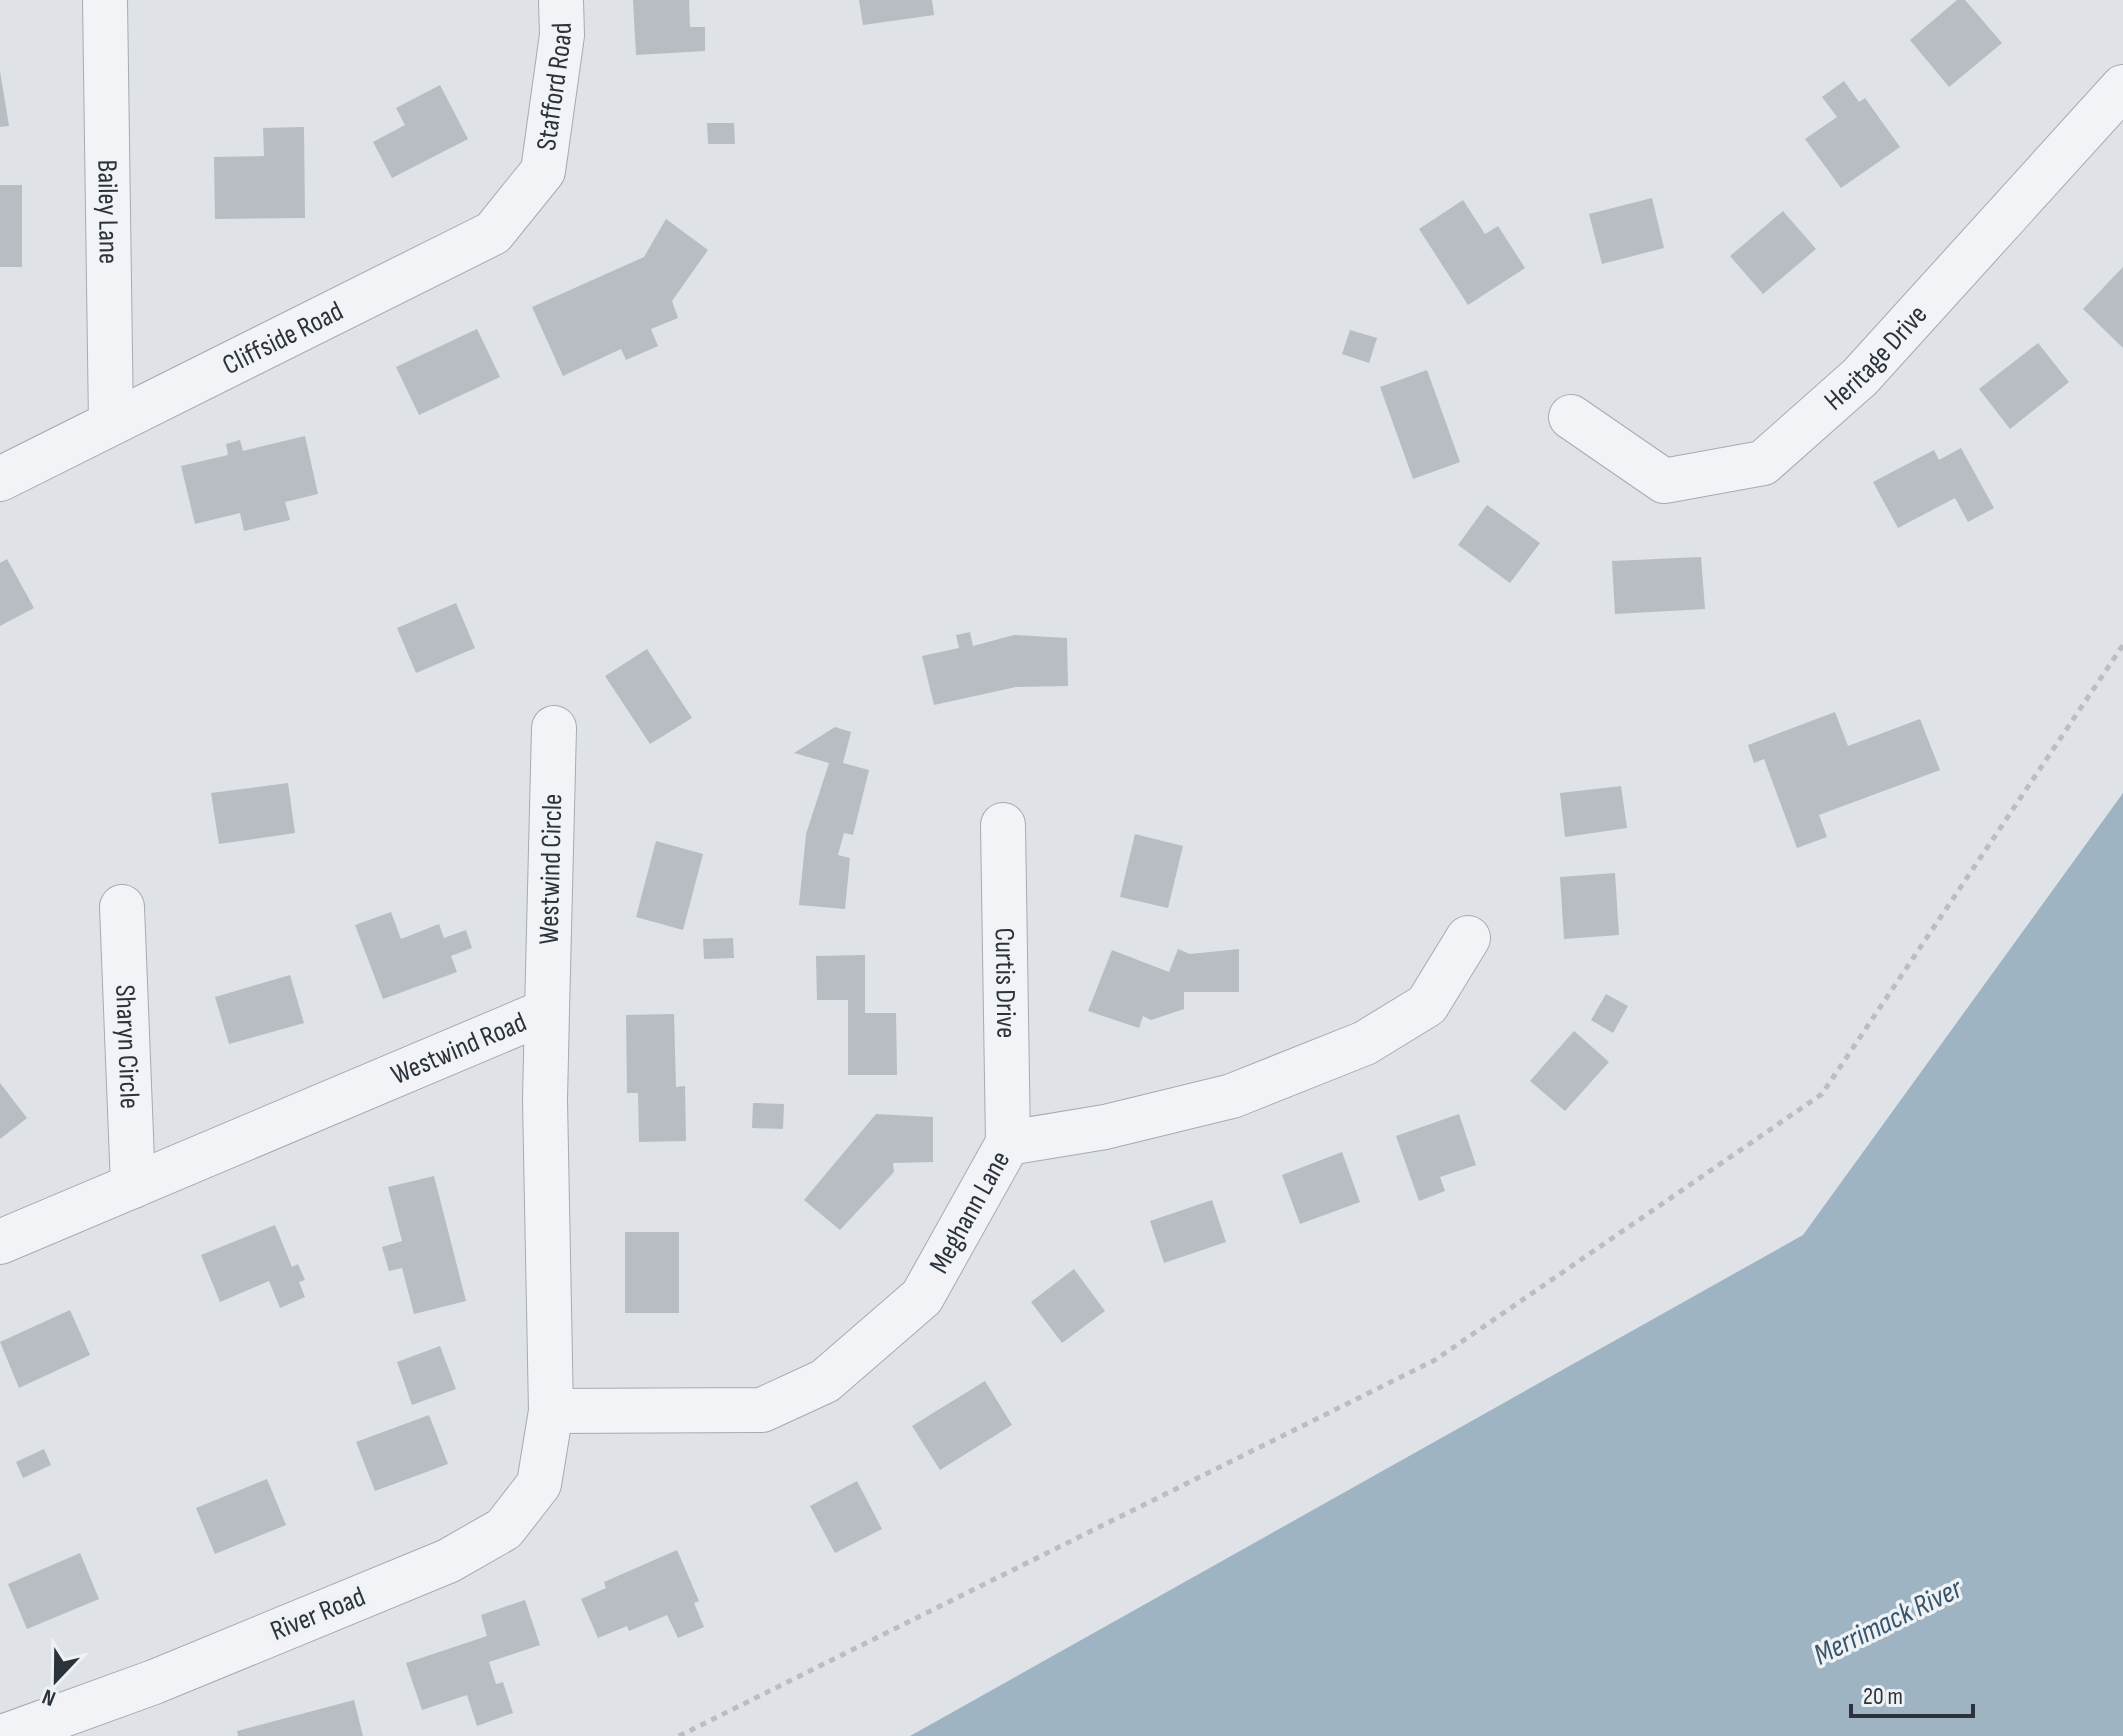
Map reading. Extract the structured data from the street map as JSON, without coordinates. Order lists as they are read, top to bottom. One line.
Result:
{"streets":{"street":["Stafford Road","Bailey Lane","Cliffside Road","Heritage Drive","Westwind Circle","Curtis Drive","Sharyn Circle","Westwind Road","Meghann Lane","River Road"]},"crossings":[["Stafford Road","Cliffside Road"],["Bailey Lane","Cliffside Road"],["Westwind Circle","Westwind Road"],["Curtis Drive","Meghann Lane"],["Sharyn Circle","Westwind Road"],["Westwind Road","Meghann Lane"],["Westwind Road","River Road"],["Meghann Lane","River Road"]],"water":["Merrimack River"],"scale_bar":"20 m","north":"bottom"}
